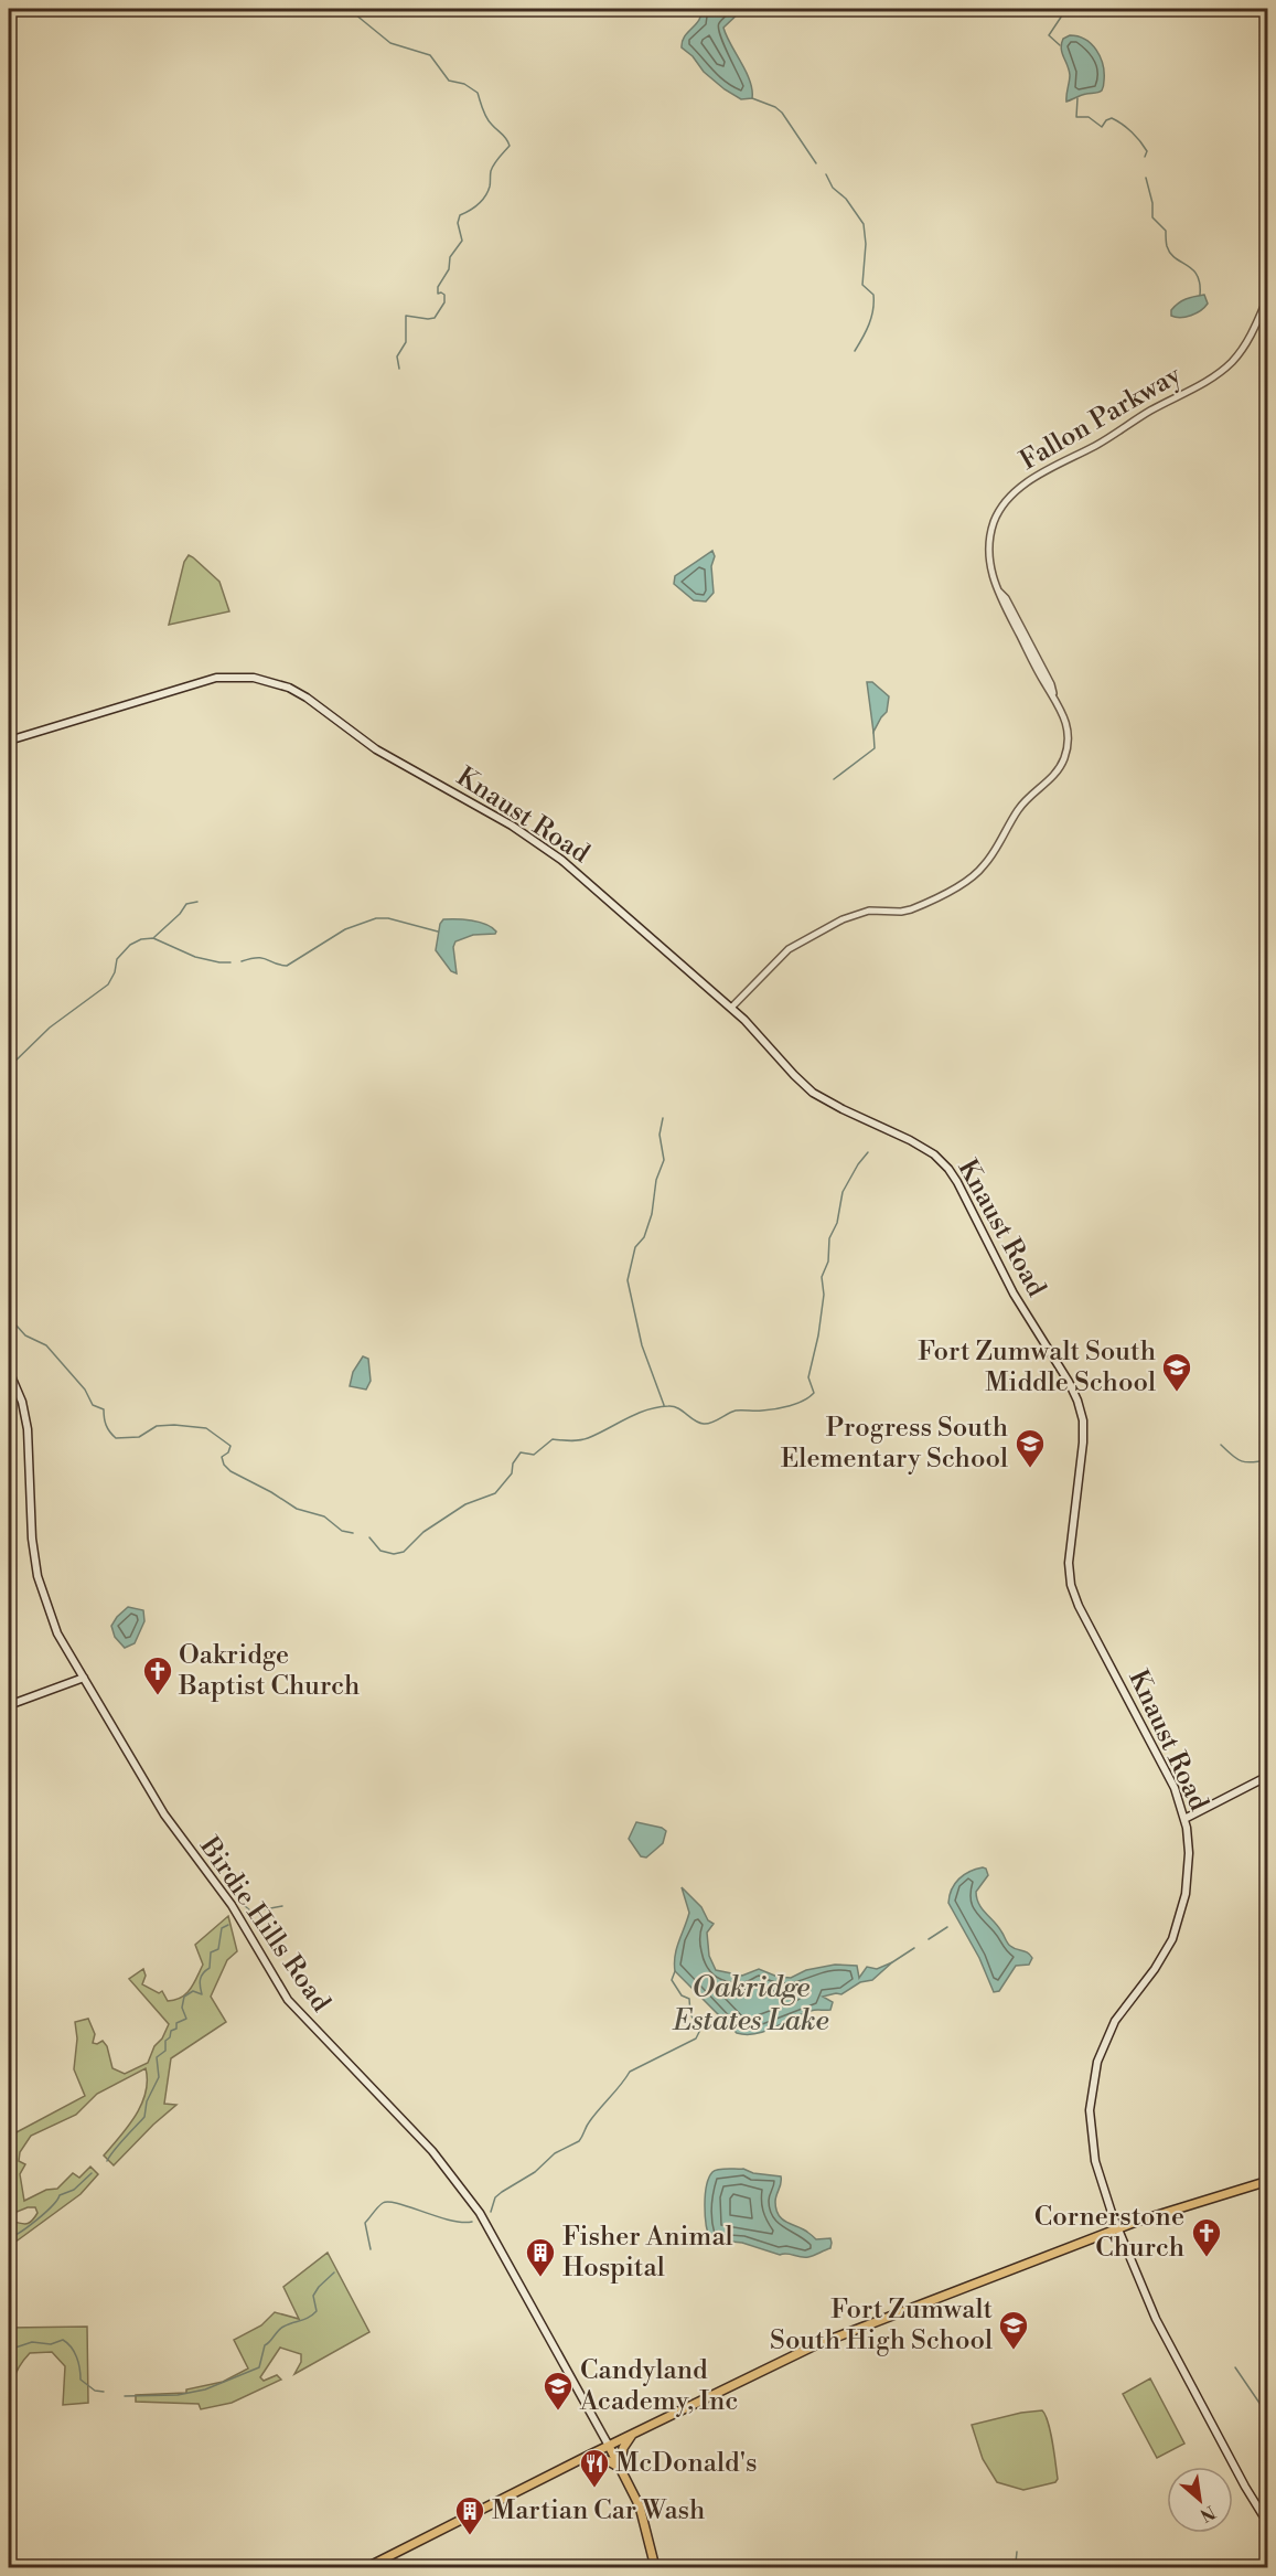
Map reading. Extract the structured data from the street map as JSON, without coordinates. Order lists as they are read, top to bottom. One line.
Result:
{"streets":{"main road":["Knaust Road","Birdie Hills Road"],"street":["Fallon Parkway"]},"crossings":[["Fallon Parkway","Knaust Road"]],"water":["Oakridge Estates Lake"],"places":{"school or university":["Fort Zumwalt South Middle School","Progress South Elementary School","Fort Zumwalt South High School","Candyland Academy, Inc"],"church":["Oakridge Baptist Church","Cornerstone Church"],"building":["Fisher Animal Hospital","Martian Car Wash"],"restaurant":["McDonald's"]},"north":"bottom right"}
